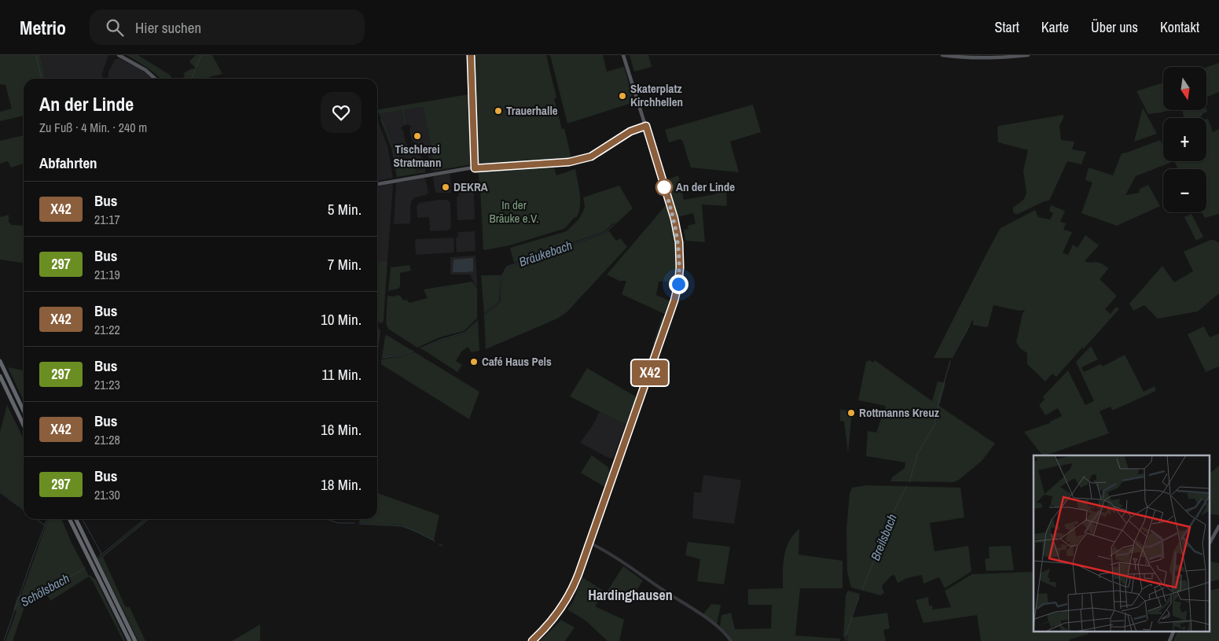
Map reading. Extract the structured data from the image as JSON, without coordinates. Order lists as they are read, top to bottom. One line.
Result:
{"districts":["Hardinghausen"],"water":["Bräukebach","Breilsbach","Schölsbach"],"parks":["In der Bräuke e.V."],"places":["Skaterplatz Kirchhellen","Trauerhalle","Tischlerei Stratmann","DEKRA","An der Linde","Café Haus Pels","Rottmanns Kreuz"],"lines":["bus line X42"],"north":"bottom","page":{"header":"Metrio","search":"Hier suchen","nav":["Start","Karte","Über uns","Kontakt"],"on_map":"X42","map_buttons":["+","−"],"heading":[["An der Linde","Zu Fuß · 4 Min. · 240 m"],"Abfahrten"],"list":[{"mark":"X42","name":"Bus","note":"21:17","value":"5 Min."},{"mark":"297","name":"Bus","note":"21:19","value":"7 Min."},{"mark":"X42","name":"Bus","note":"21:22","value":"10 Min."},{"mark":"297","name":"Bus","note":"21:23","value":"11 Min."},{"mark":"X42","name":"Bus","note":"21:28","value":"16 Min."},{"mark":"297","name":"Bus","note":"21:30","value":"18 Min."}]}}
